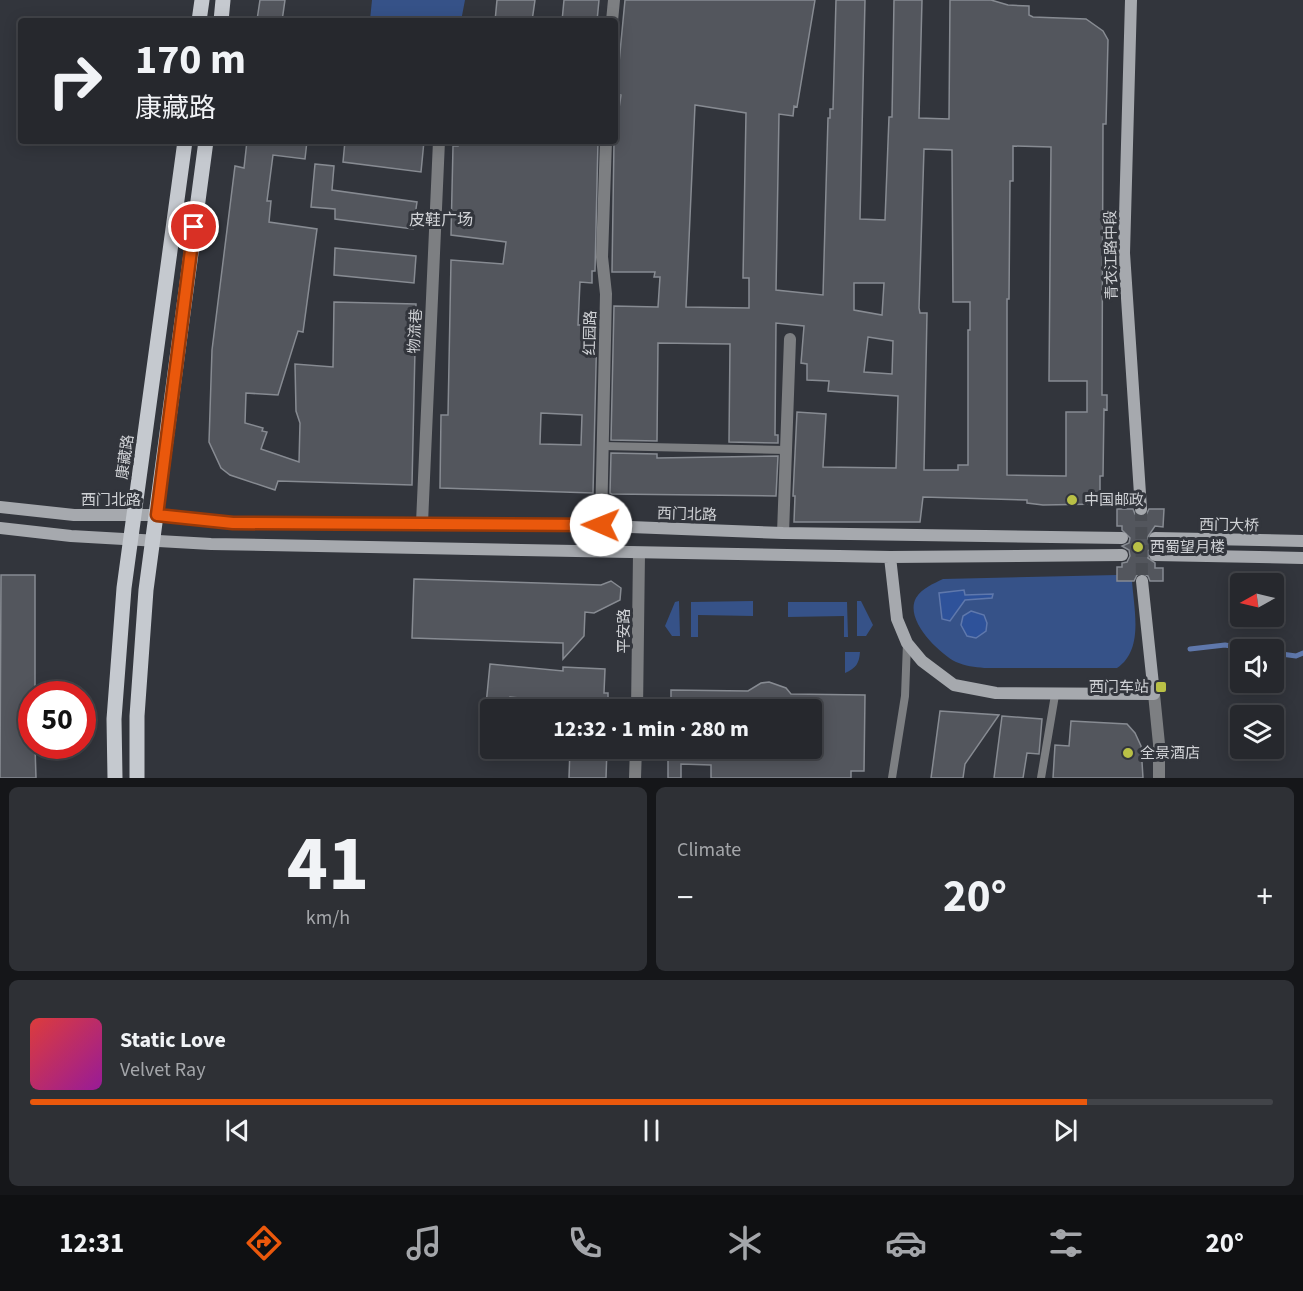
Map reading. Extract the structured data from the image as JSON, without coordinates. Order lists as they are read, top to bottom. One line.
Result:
{"streets":{"main road":["青衣江路中段","康藏路","西门北路","西门大桥"],"street":["物流巷","红园路","平安路"]},"crossings":[["物流巷","西门北路"],["红园路","西门北路"],["康藏路","西门北路"]],"districts":["皮鞋广场"],"places":{"other":["中国邮政","西蜀望月楼","全景酒店"],"transit":["西门车站"]},"north":"left","page":{"turn":["170 m","康藏路"],"limit":"50","trip":"12:32 · 1 min · 280 m","tile":[["41","km/h"],"Climate"],"heat":["−","20°","+"],"song":["Static Love","Velvet Ray"],"tabs":["12:31","20°"]}}
